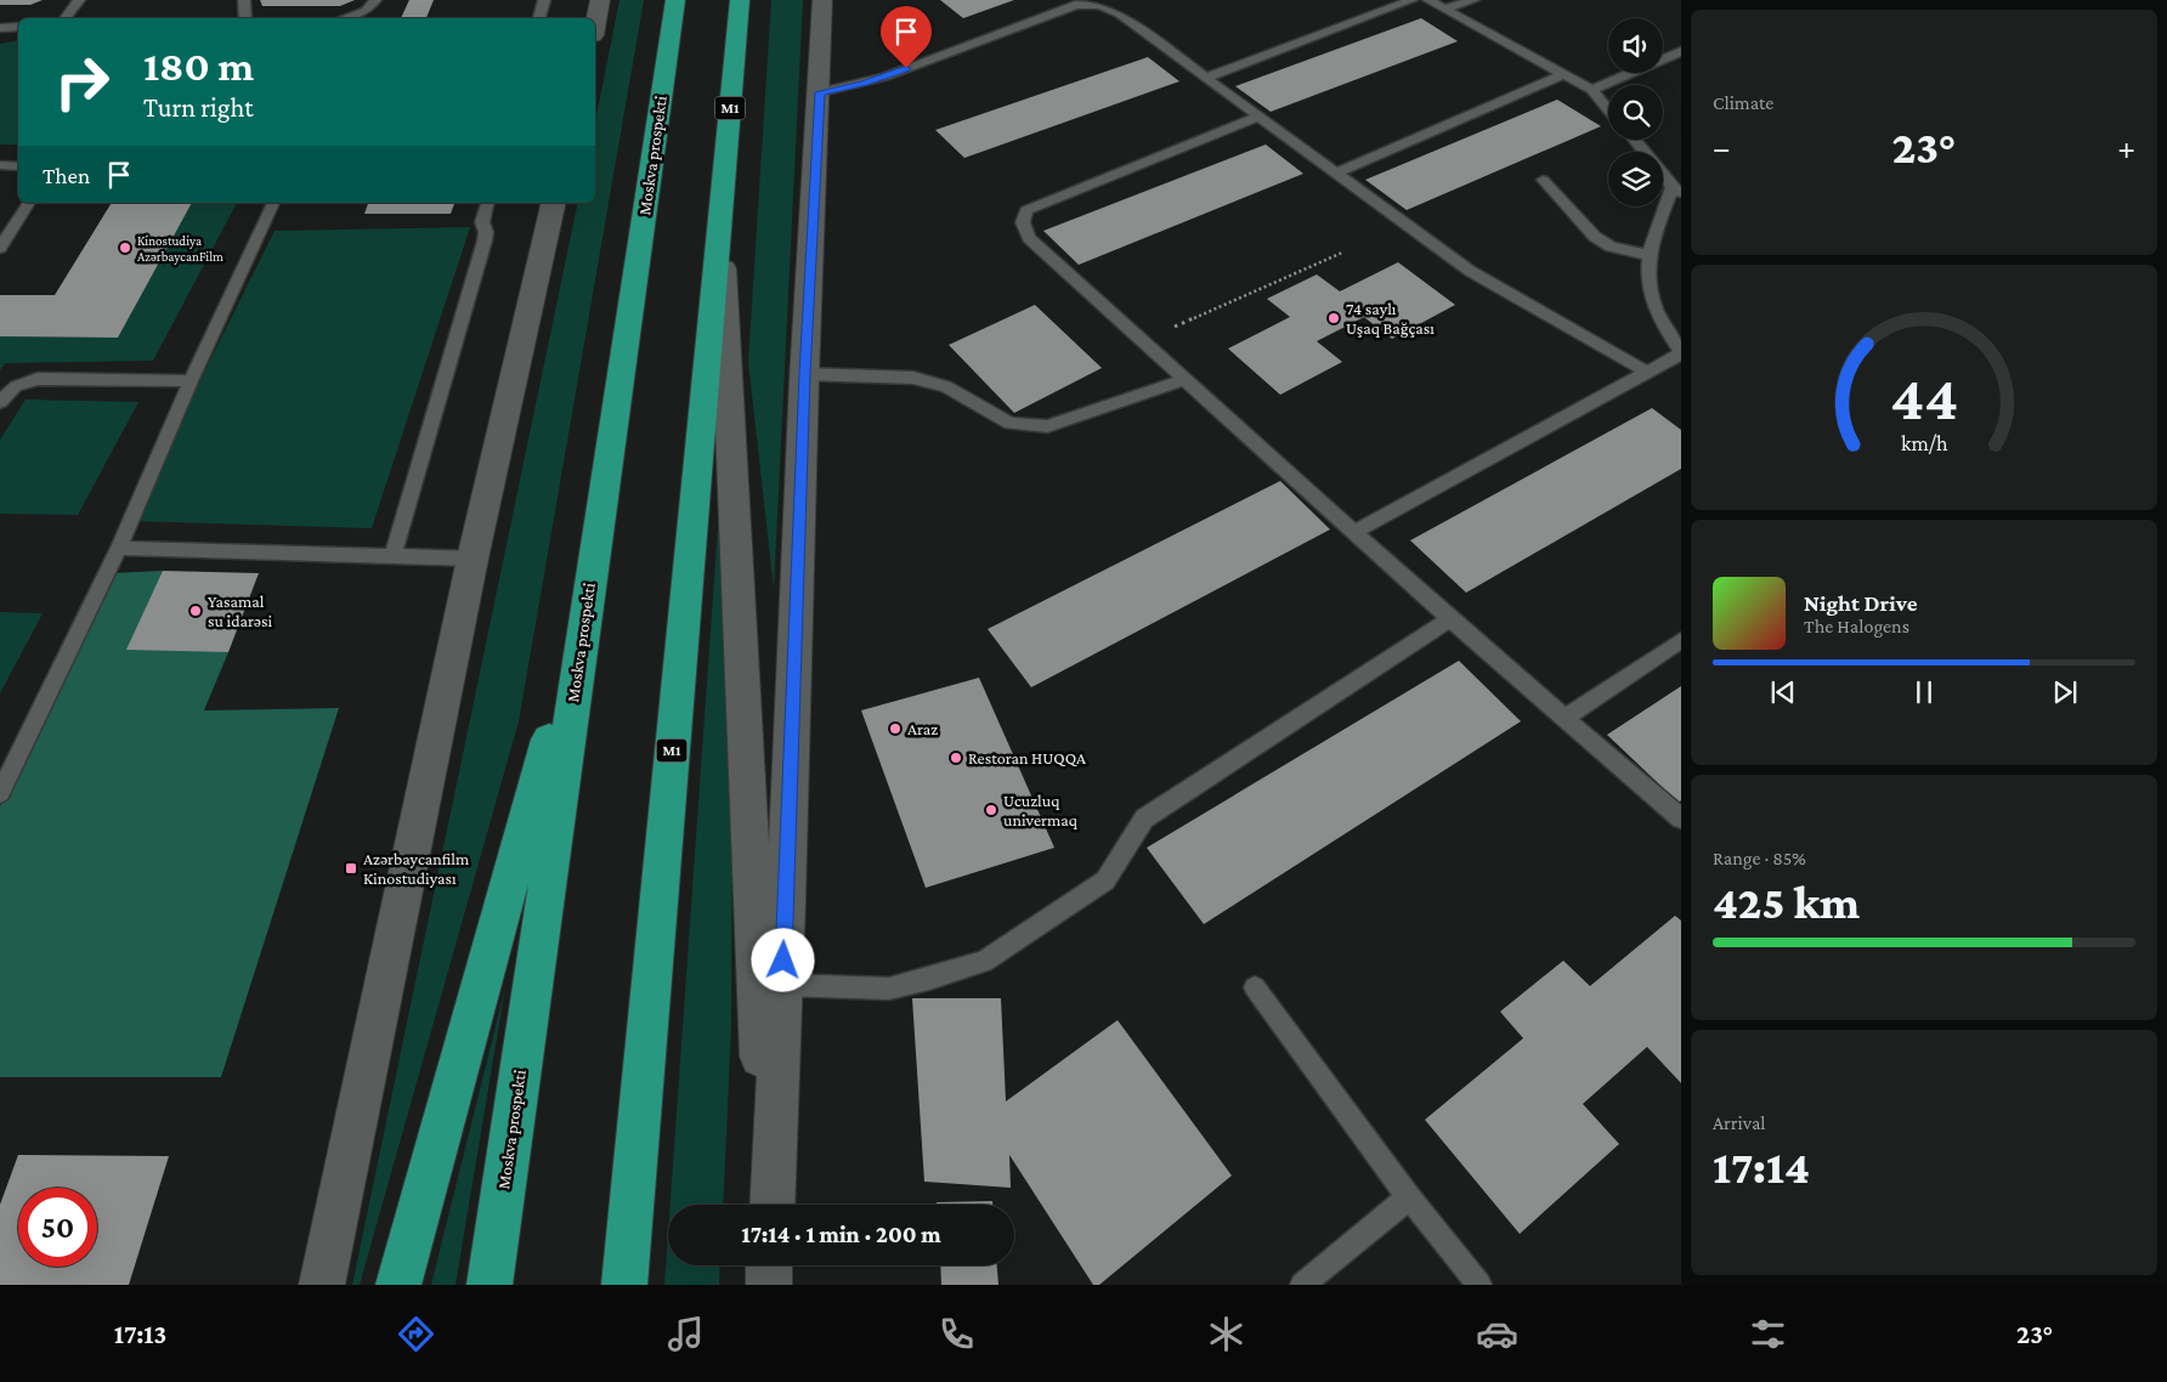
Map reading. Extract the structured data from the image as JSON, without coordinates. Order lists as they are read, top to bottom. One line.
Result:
{"streets":{"highway":["M1","Moskva prospekti"]},"places":{"other":["Kinostudiya AzərbaycanFilm","74 saylı Uşaq Bağçası","Yasamal su idarəsi","Araz","Restoran HUQQA","Ucuzluq univermaq"],"transit":["Azərbaycanfilm Kinostudiyası"]},"page":{"tile":["Climate",["Range · 85%","425 km"],["Arrival","17:14"]],"turn":["180 m","Turn right"],"heat":["−","23°","+"],"then":"Then","song":["Night Drive","The Halogens"],"limit":"50","trip":"17:14 · 1 min · 200 m","tabs":["17:13","23°"],"gauge":["44","km/h"]}}
